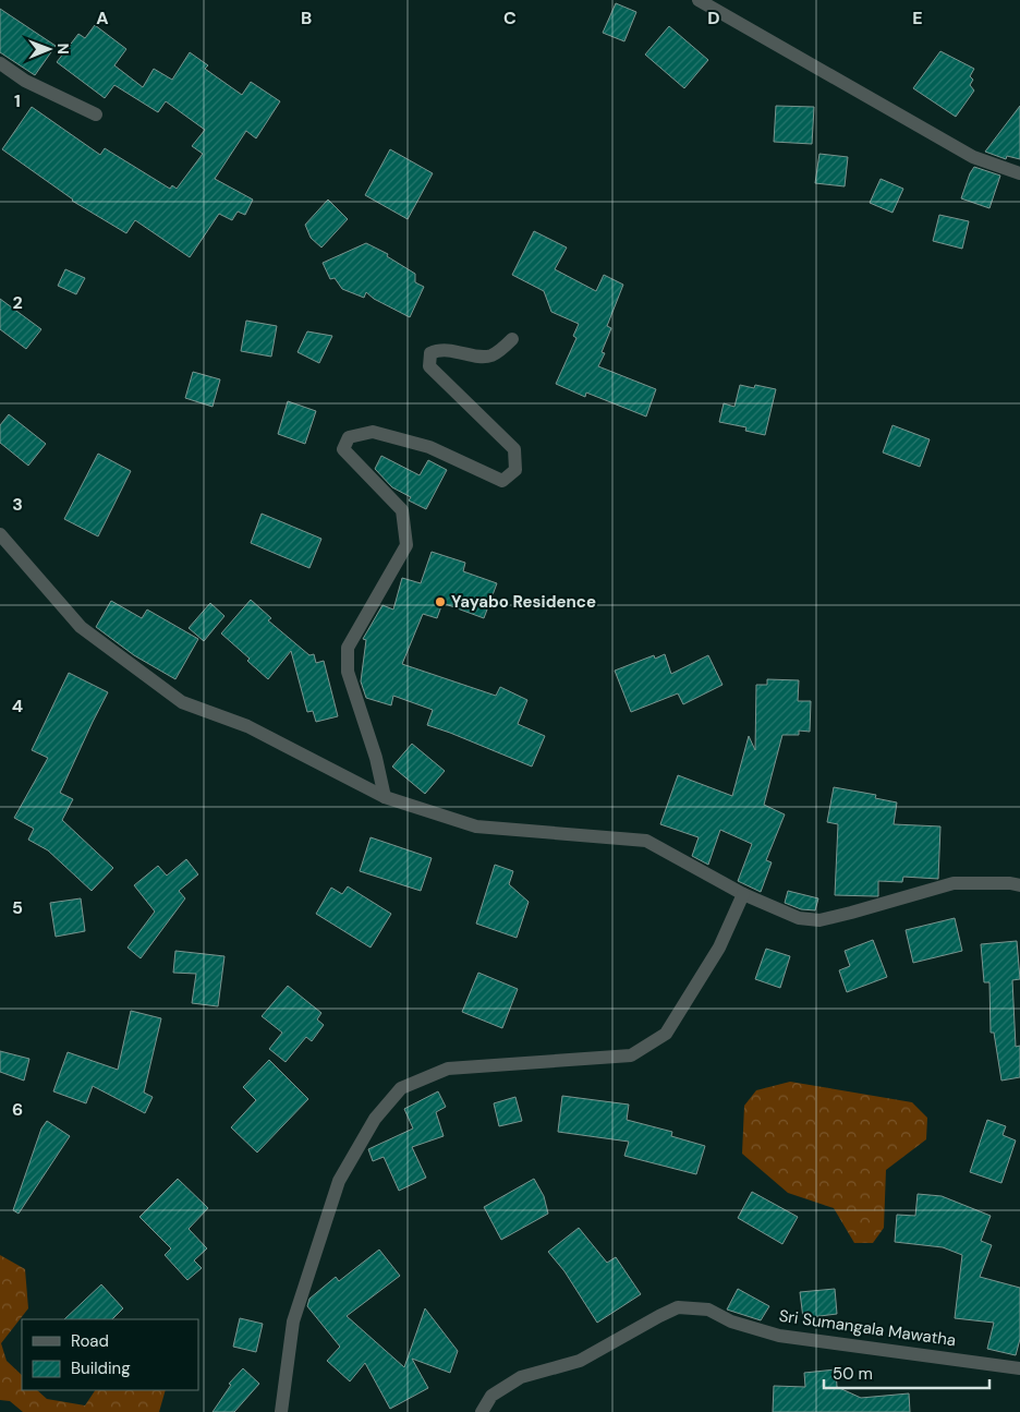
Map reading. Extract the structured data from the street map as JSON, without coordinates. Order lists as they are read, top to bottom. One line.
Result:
{"streets":{"street":["Sri Sumangala Mawatha"]},"places":["Yayabo Residence"],"legend":["Road","Building"],"scale_bar":"50 m","north":"right","grid":{"columns":["A","B","C","D","E"],"rows":["1","2","3","4","5","6"]}}
